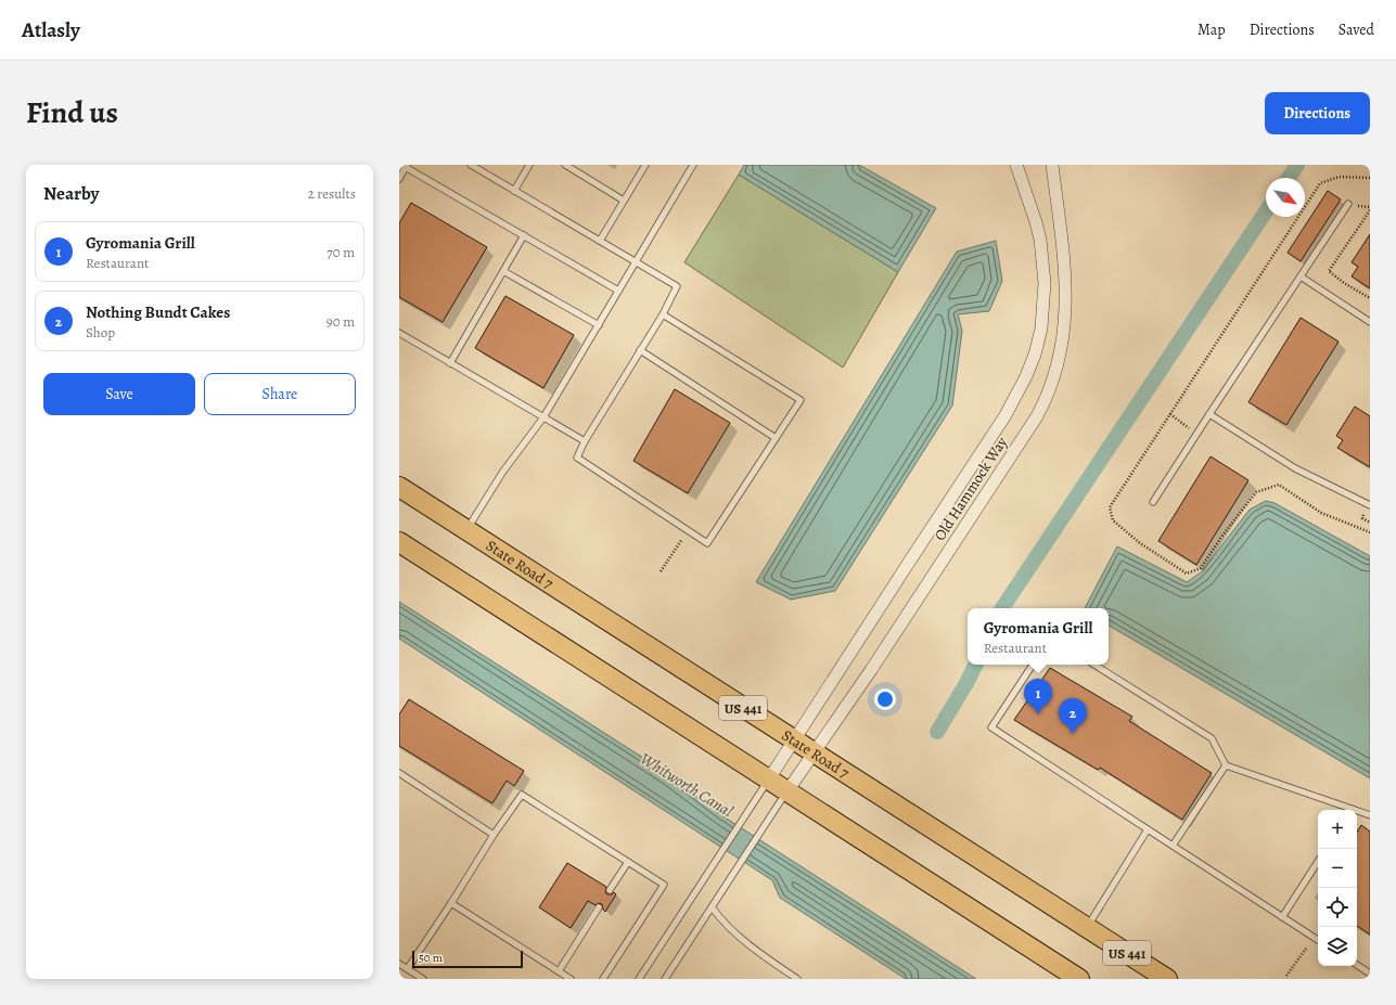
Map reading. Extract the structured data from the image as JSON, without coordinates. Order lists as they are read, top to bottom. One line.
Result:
{"streets":{"main road":["State Road 7","US 441"],"street":["Old Hammock Way"]},"crossings":[["Old Hammock Way","State Road 7"]],"water":["Whitworth Canal"],"scale_bar":"50 m","north":"bottom right","page":{"header":"Atlasly","nav":["Map","Directions","Saved"],"title":"Find us","buttons":["Directions",["Save","Share"]],"heading":["Nearby","2 results"],"list":[{"mark":"1","name":"Gyromania Grill","note":"Restaurant","value":"70 m"},{"mark":"2","name":"Nothing Bundt Cakes","note":"Shop","value":"90 m"}],"popup":["Gyromania Grill","Restaurant"],"pins":["1","2"],"map_buttons":["+","−"],"scale":"50 m"}}
